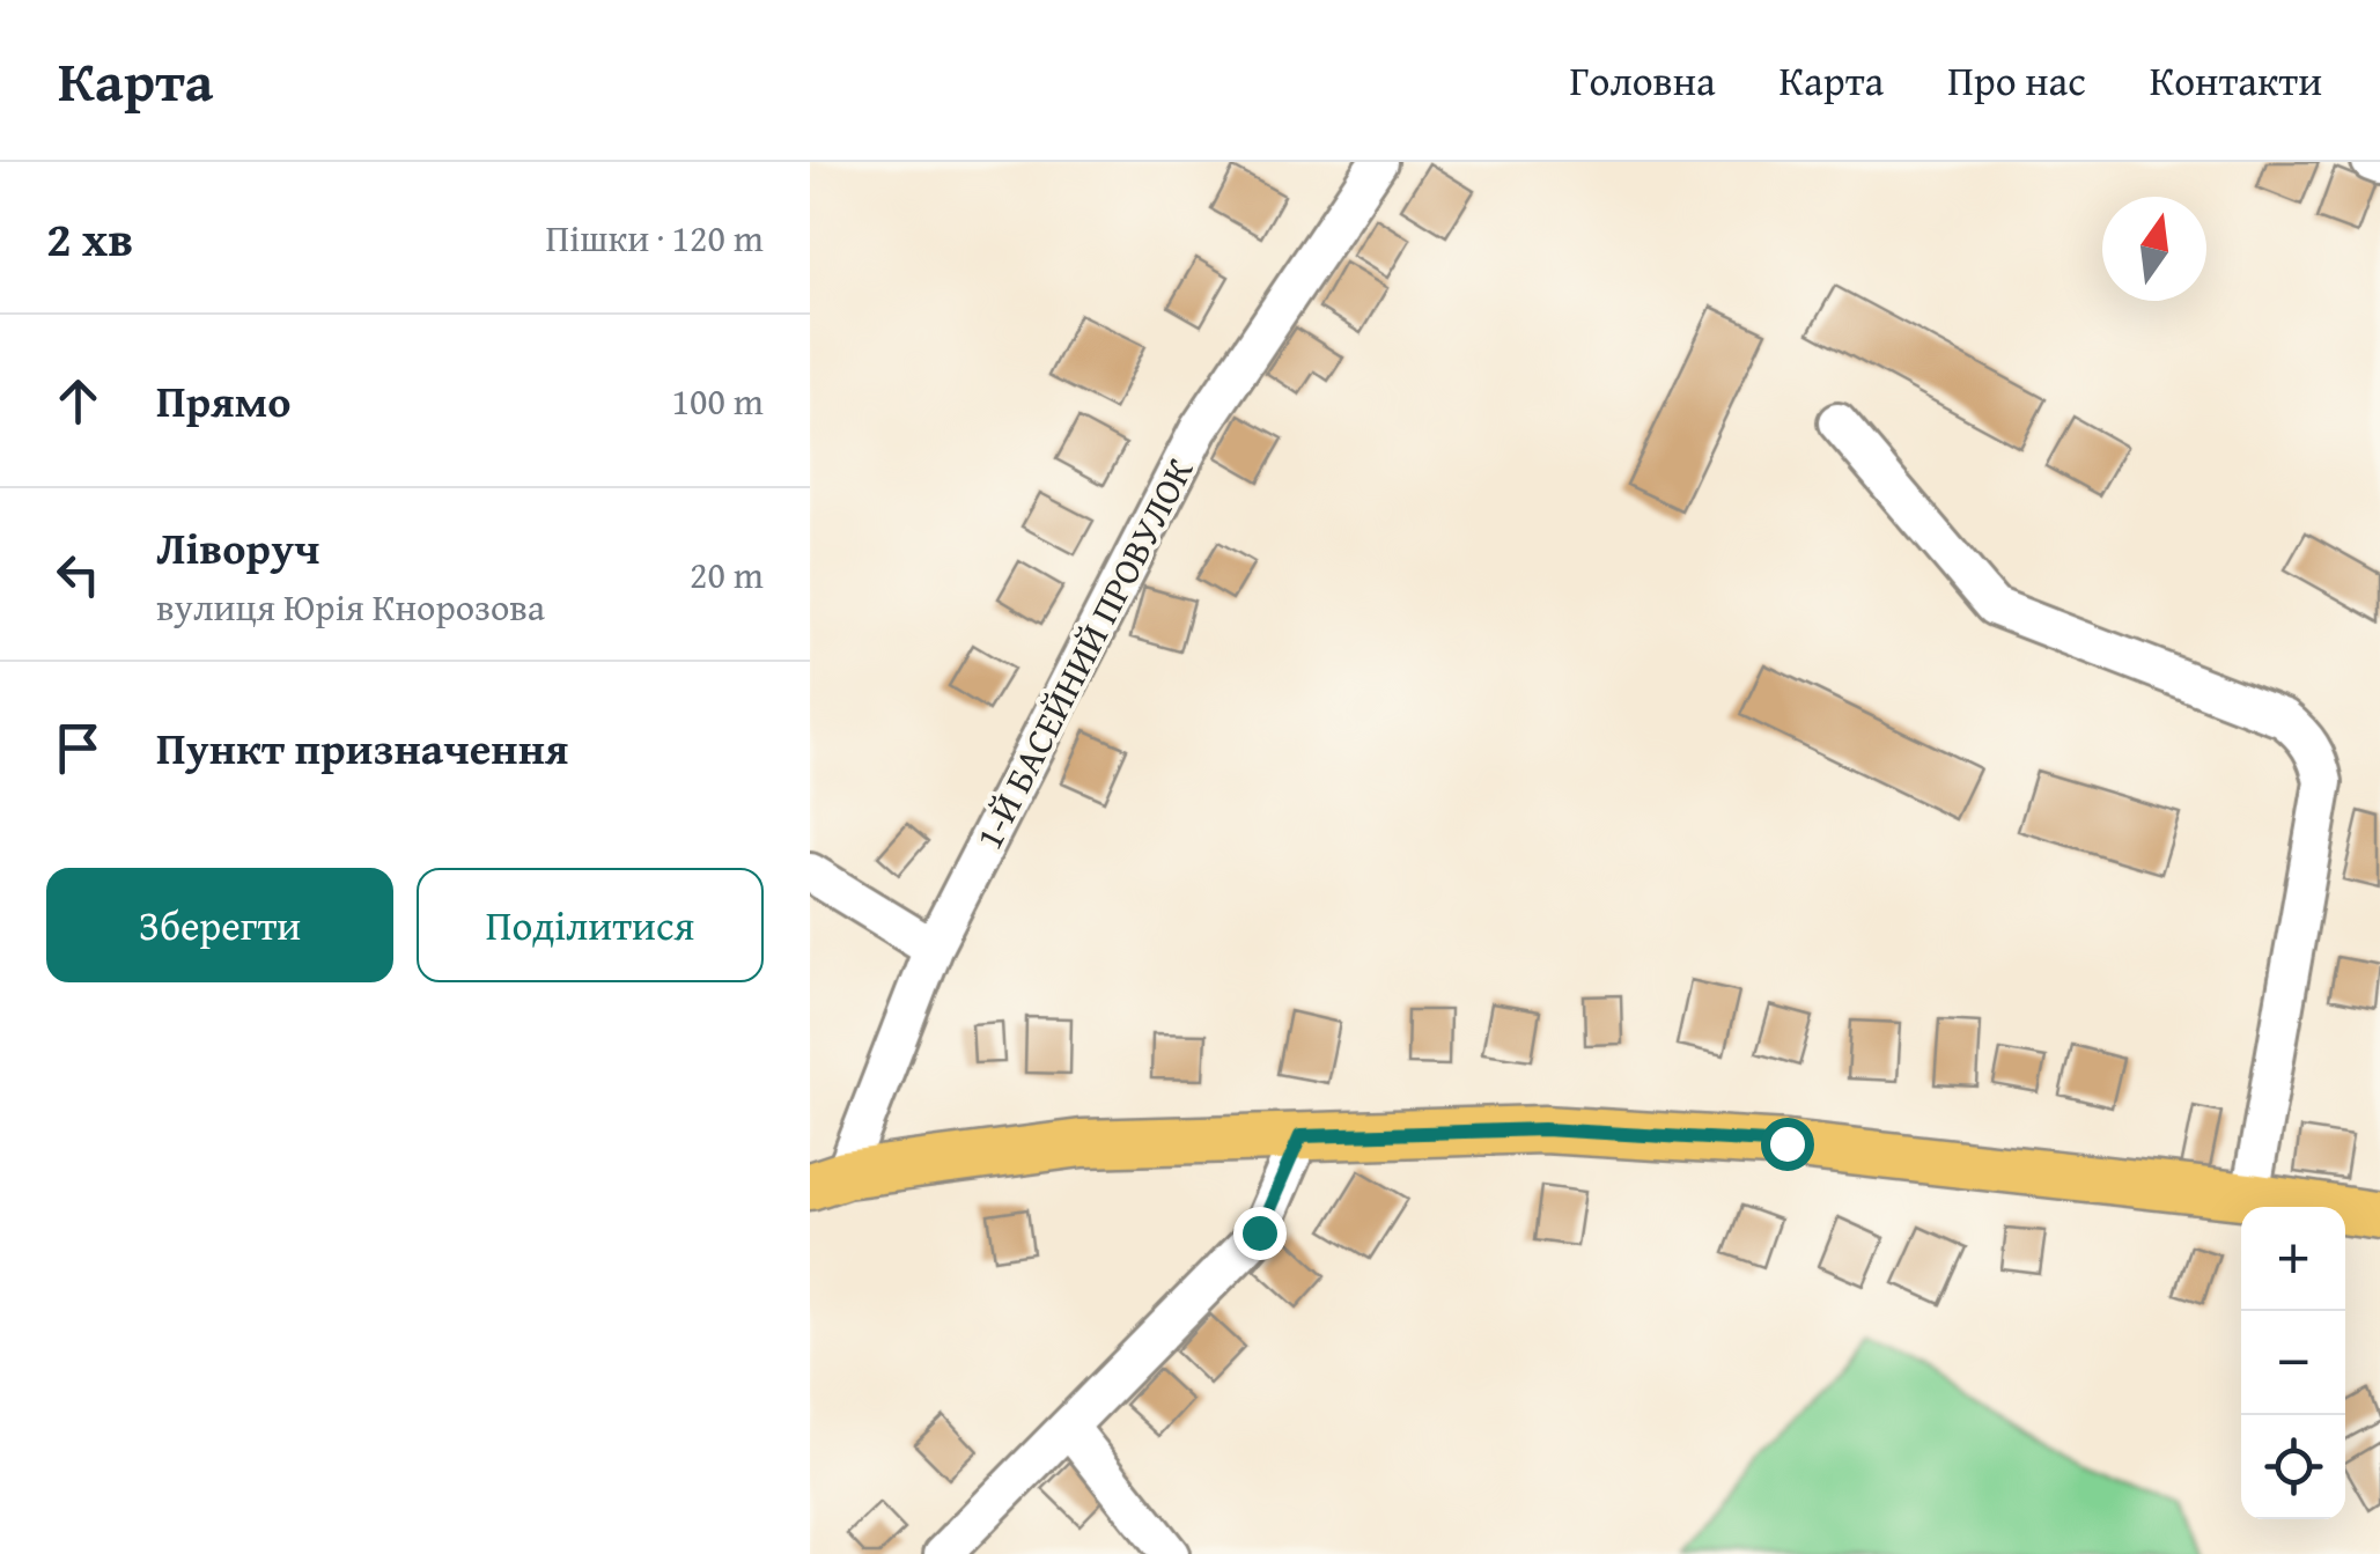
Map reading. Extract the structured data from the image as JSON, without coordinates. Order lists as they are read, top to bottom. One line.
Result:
{"streets":{"street":["1-Й БАСЕЙНИЙ ПРОВУЛОК"]},"north":"top","page":{"header":"Карта","nav":["Головна","Карта","Про нас","Контакти"],"heading":["2 хв","Пішки · 120 m"],"list":[["Прямо","100 m"],["Ліворуч","вулиця Юрія Кнорозова","20 m"],"Пункт призначення"],"buttons":["Зберегти","Поділитися"],"map_buttons":["+","−"]}}
